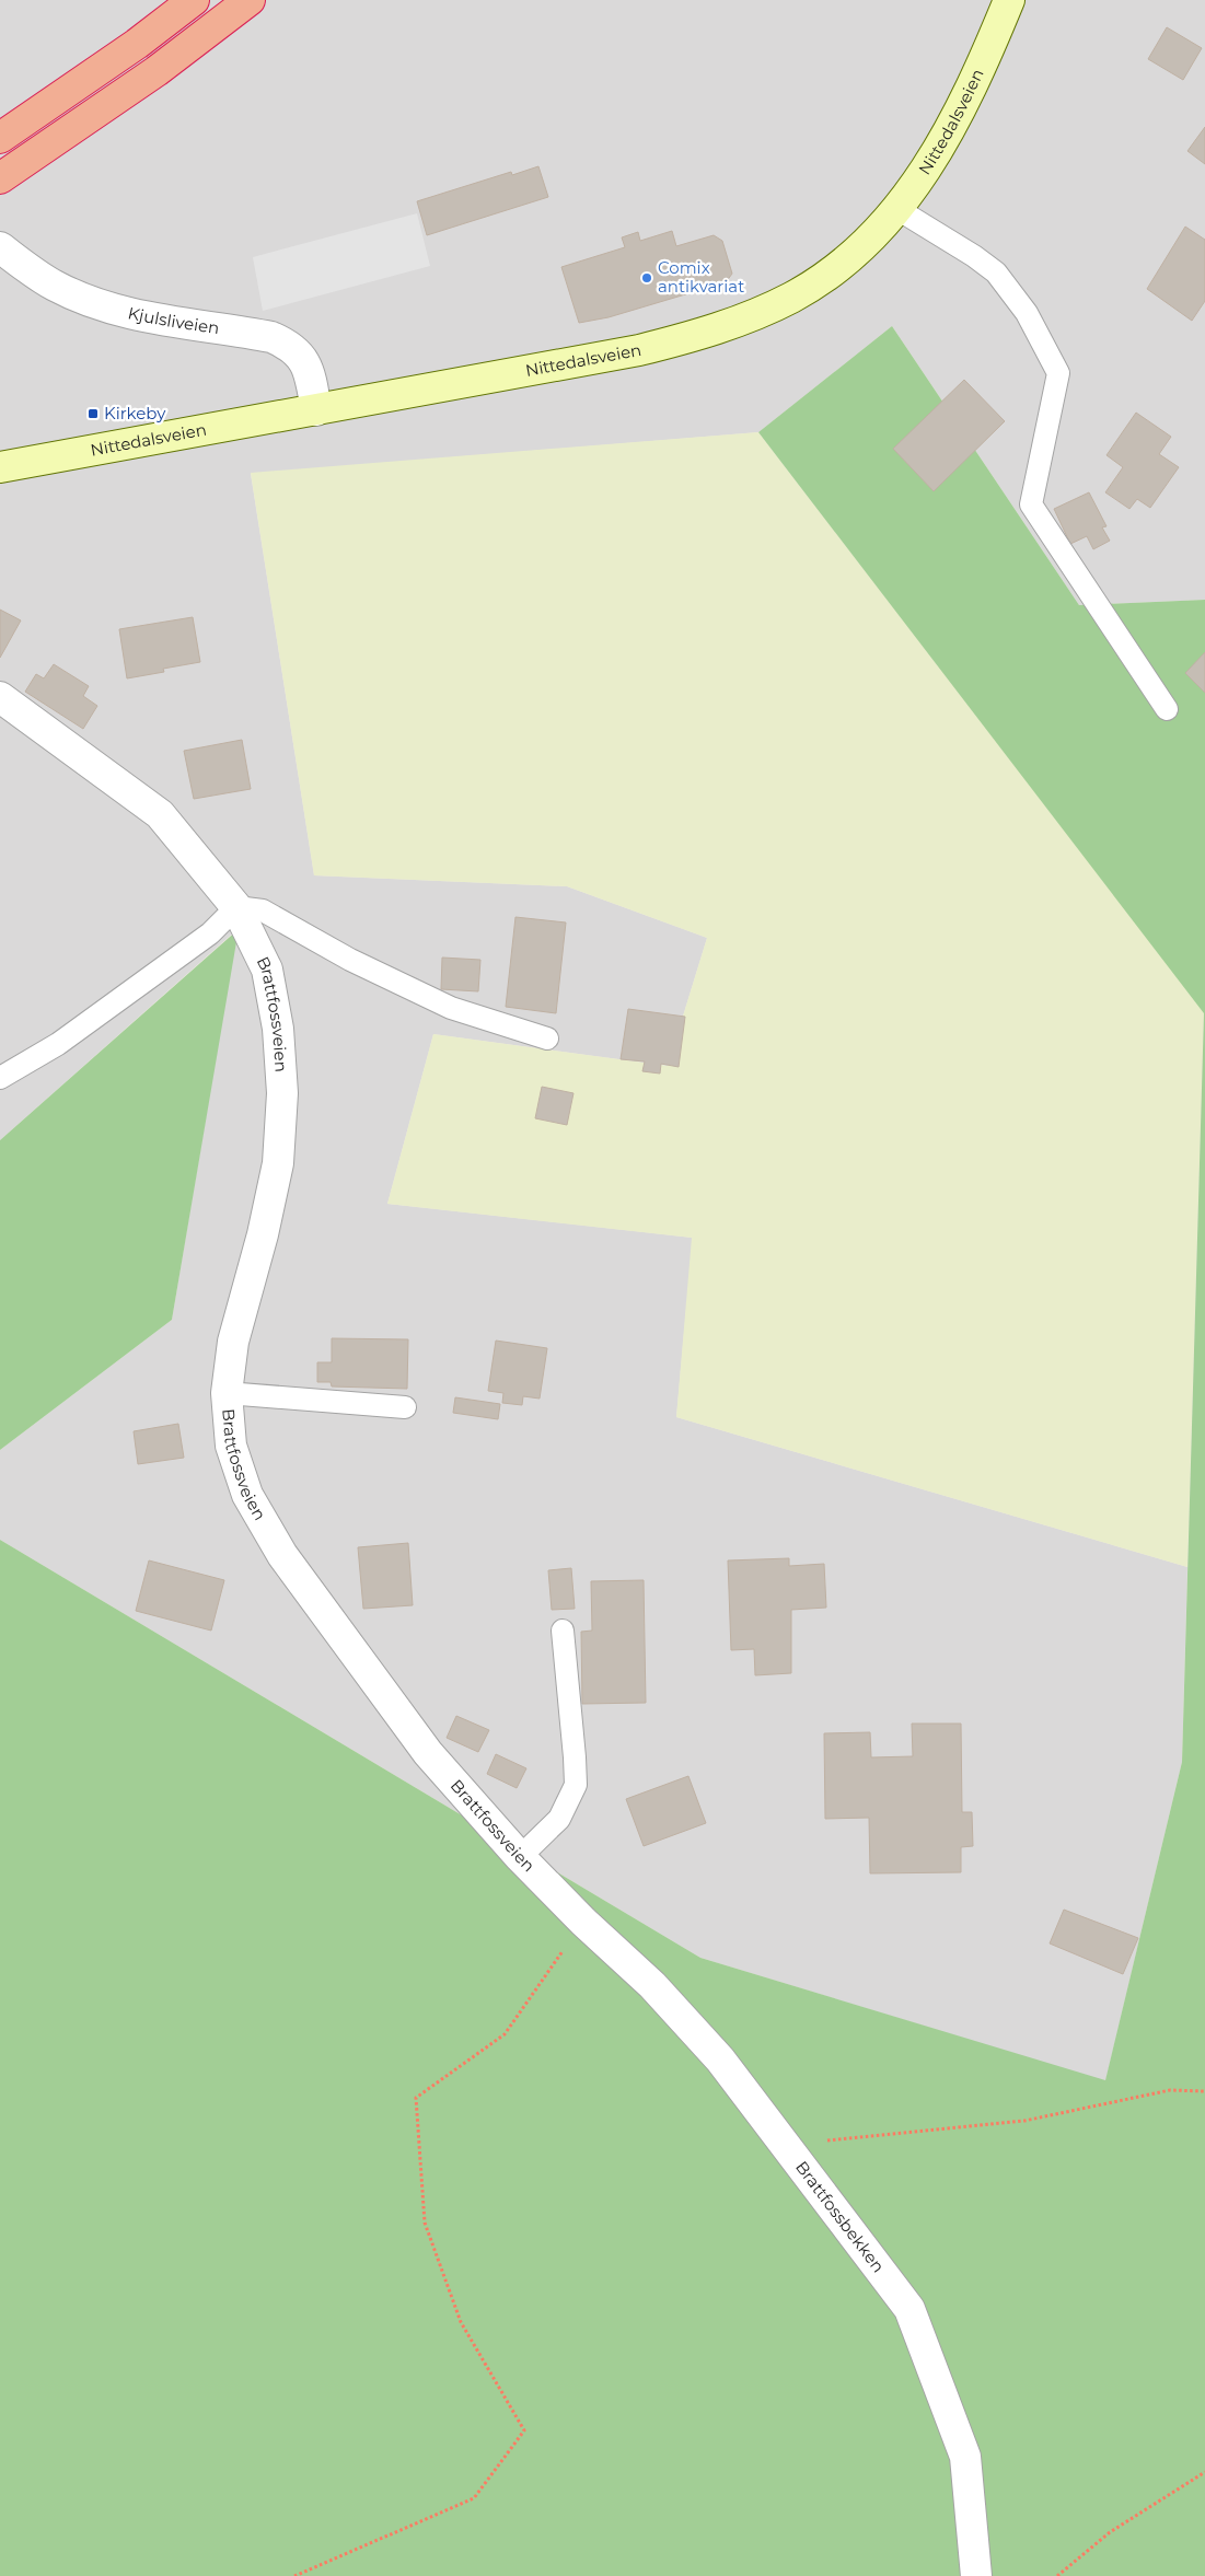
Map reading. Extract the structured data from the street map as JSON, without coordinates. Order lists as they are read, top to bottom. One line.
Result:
{"streets":{"main road":["Nittedalsveien"],"street":["Kjulsliveien","Brattfossveien","Brattfossbekken"]},"crossings":[["Nittedalsveien","Kjulsliveien"],["Brattfossveien","Brattfossbekken"]],"places":{"other":["Comix antikvariat"],"transit":["Kirkeby"]}}
